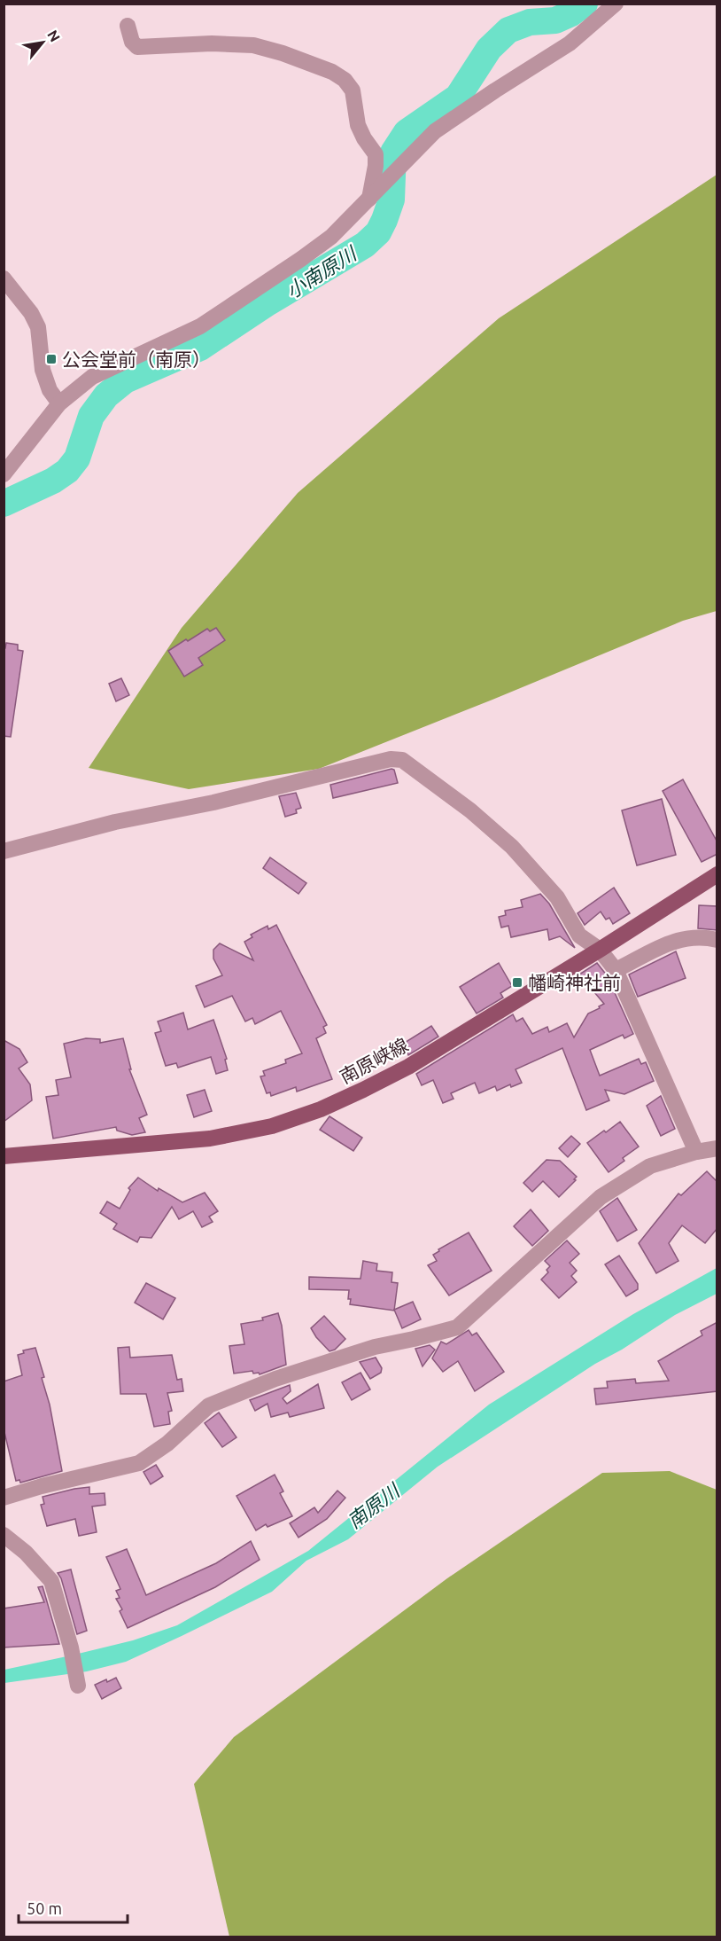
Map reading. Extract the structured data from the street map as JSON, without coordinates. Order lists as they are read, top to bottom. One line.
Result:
{"streets":{"main road":["南原峡線"]},"water":["小南原川","南原川"],"places":{"transit":["公会堂前（南原）","幡崎神社前"]},"scale_bar":"50 m","north":"top right"}
